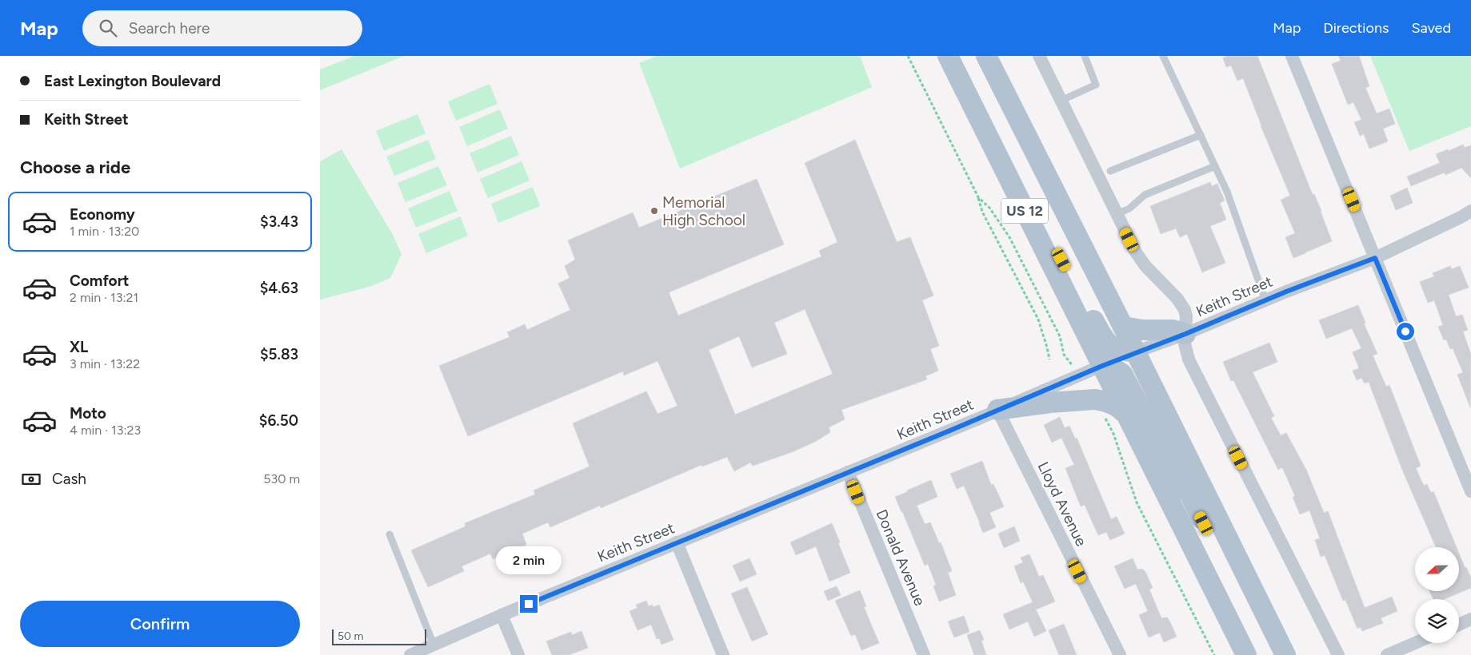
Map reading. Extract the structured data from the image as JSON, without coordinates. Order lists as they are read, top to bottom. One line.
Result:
{"streets":{"main road":["US 12"],"street":["Keith Street","Lloyd Avenue","Donald Avenue"]},"crossings":[["US 12","Keith Street"],["Keith Street","Lloyd Avenue"],["Keith Street","Donald Avenue"]],"places":["Memorial High School"],"scale_bar":"50 m","north":"left","page":{"header":"Map","search":"Search here","nav":["Map","Directions","Saved"],"banner":["East Lexington Boulevard","Keith Street"],"heading":"Choose a ride","list":[{"name":"Economy","note":"1 min · 13:20","value":"$3.43"},{"name":"Comfort","note":"2 min · 13:21","value":"$4.63"},{"name":"XL","note":"3 min · 13:22","value":"$5.83"},{"name":"Moto","note":"4 min · 13:23","value":"$6.50"}],"pay":["Cash","530 m"],"bubble":"2 min","buttons":"Confirm","scale":"50 m"}}
